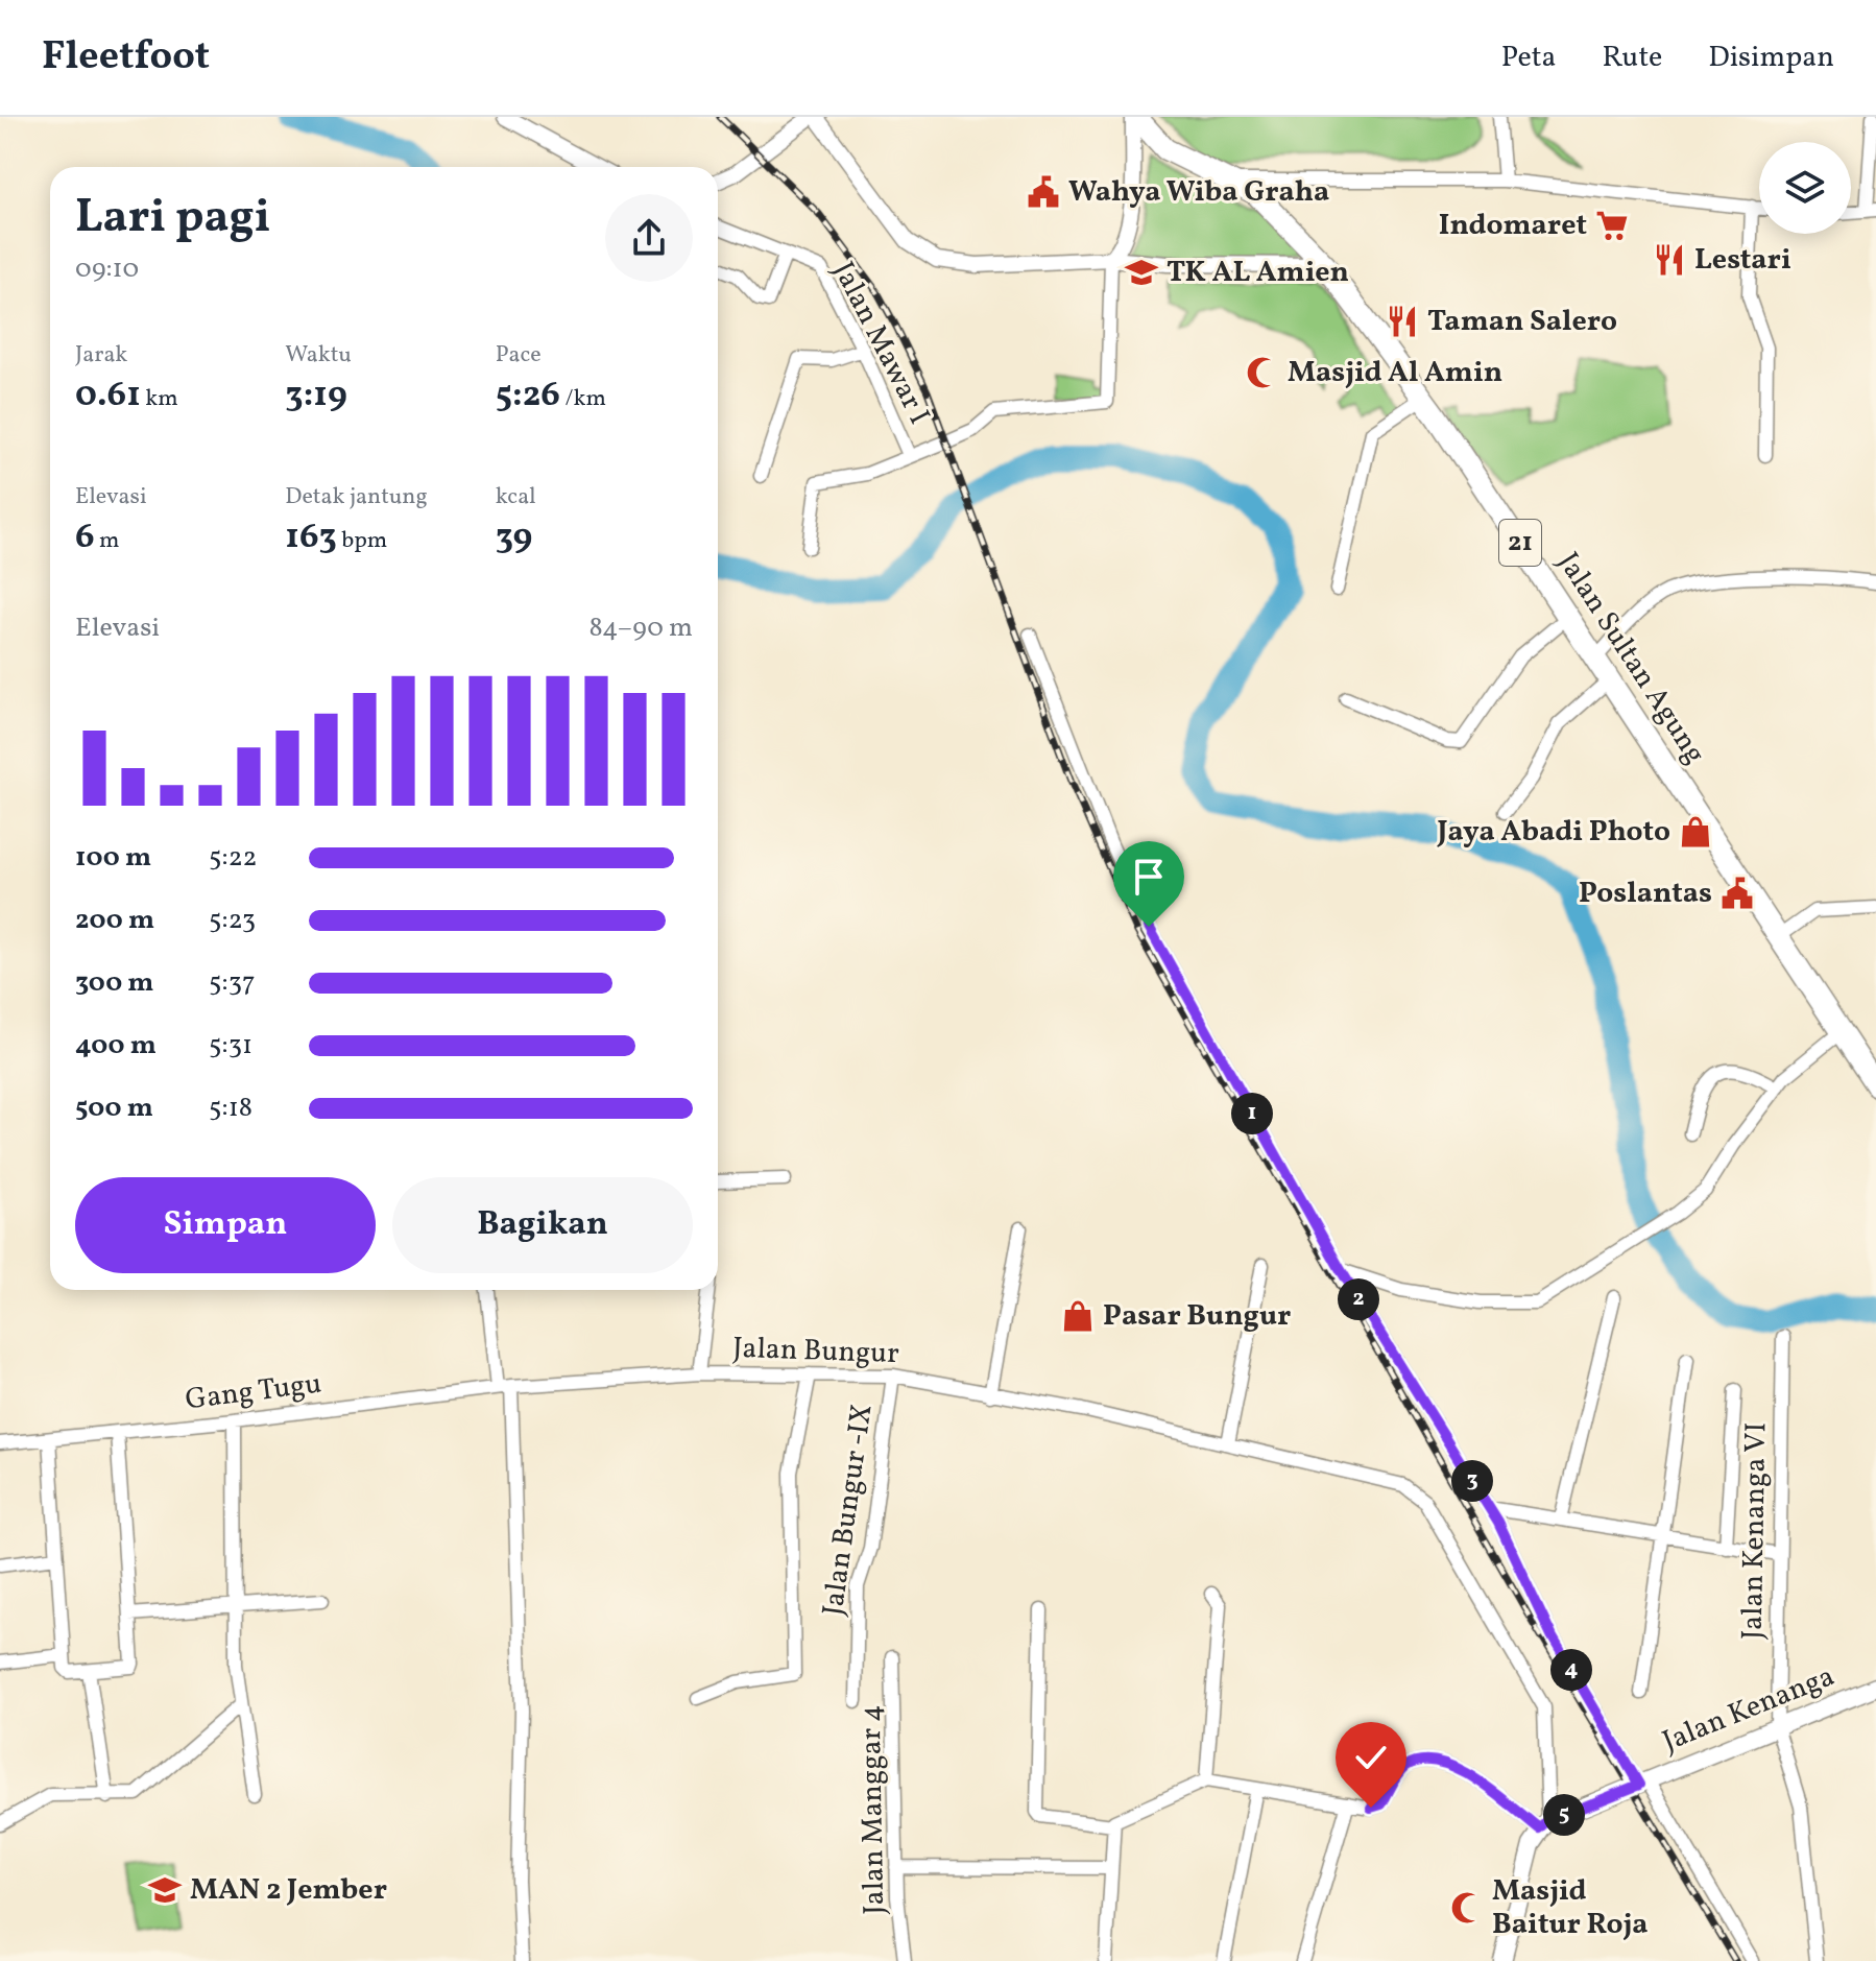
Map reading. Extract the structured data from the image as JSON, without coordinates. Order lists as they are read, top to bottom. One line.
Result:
{"streets":{"highway":["21","Jalan Sultan Agung"],"main road":["Jalan Kenanga"],"street":["Jalan Mawar I","Jalan Bungur","Gang Tugu","Jalan Bungur -IX","Jalan Kenanga VI","Jalan Manggar 4"]},"crossings":[["Jalan Bungur","Gang Tugu"],["Jalan Bungur","Jalan Bungur -IX"],["Jalan Bungur","Jalan Kenanga"],["Jalan Kenanga VI","Jalan Kenanga"]],"places":{"public building":["Wahya Wiba Graha","Poslantas"],"supermarket":["Indomaret"],"restaurant":["Lestari","Taman Salero"],"school or university":["TK AL Amien","MAN 2 Jember"],"mosque":["Masjid Al Amin","Masjid Baitur Roja"],"shop":["Jaya Abadi Photo","Pasar Bungur"]},"page":{"header":"Fleetfoot","nav":["Peta","Rute","Disimpan"],"heading":["Lari pagi","09:10"],"stats":[["Jarak","0.61 km"],["Waktu","3:19"],["Pace","5:26 /km"],["Elevasi","6 m"],["Detak jantung","163 bpm"],["kcal","39"]],"chart":["Elevasi","84–90 m"],"list":[{"name":"100 m","note":"5:22"},{"name":"200 m","note":"5:23"},{"name":"300 m","note":"5:37"},{"name":"400 m","note":"5:31"},{"name":"500 m","note":"5:18"}],"pins":["1","2","3","4","5"],"buttons":["Simpan","Bagikan"]}}
